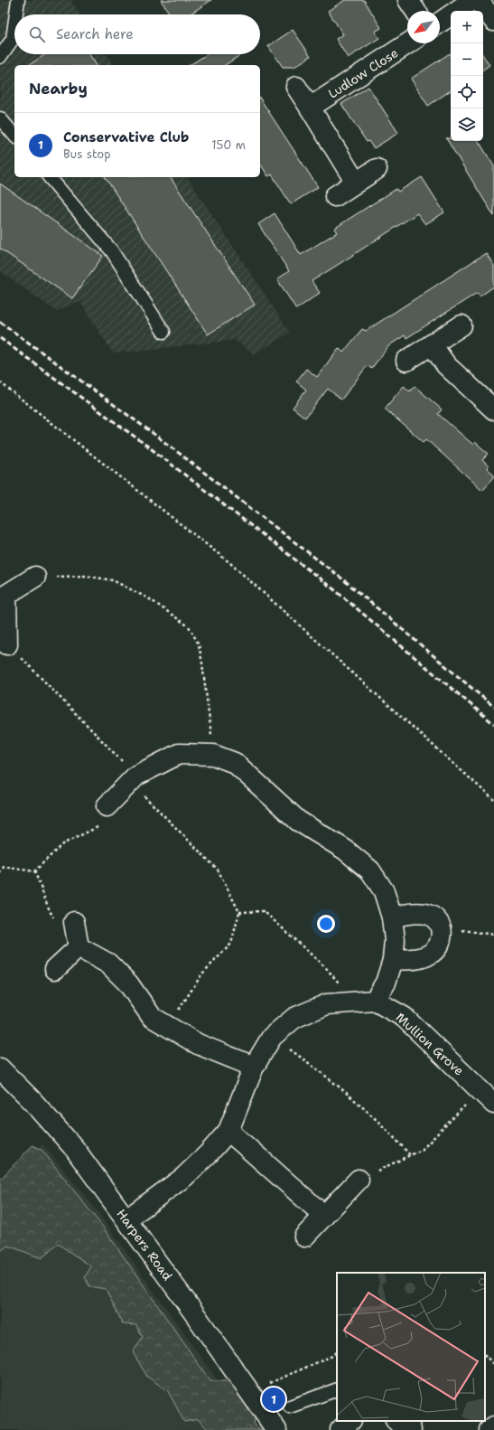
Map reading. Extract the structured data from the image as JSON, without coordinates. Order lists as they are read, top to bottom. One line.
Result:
{"streets":{"street":["Ludlow Close","Mullion Grove","Harpers Road"]},"north":"bottom left","page":{"map_buttons":["+","−"],"search":"Search here","heading":"Nearby","list":[{"mark":"1","name":"Conservative Club","note":"Bus stop","value":"150 m"}],"pins":"1"}}
